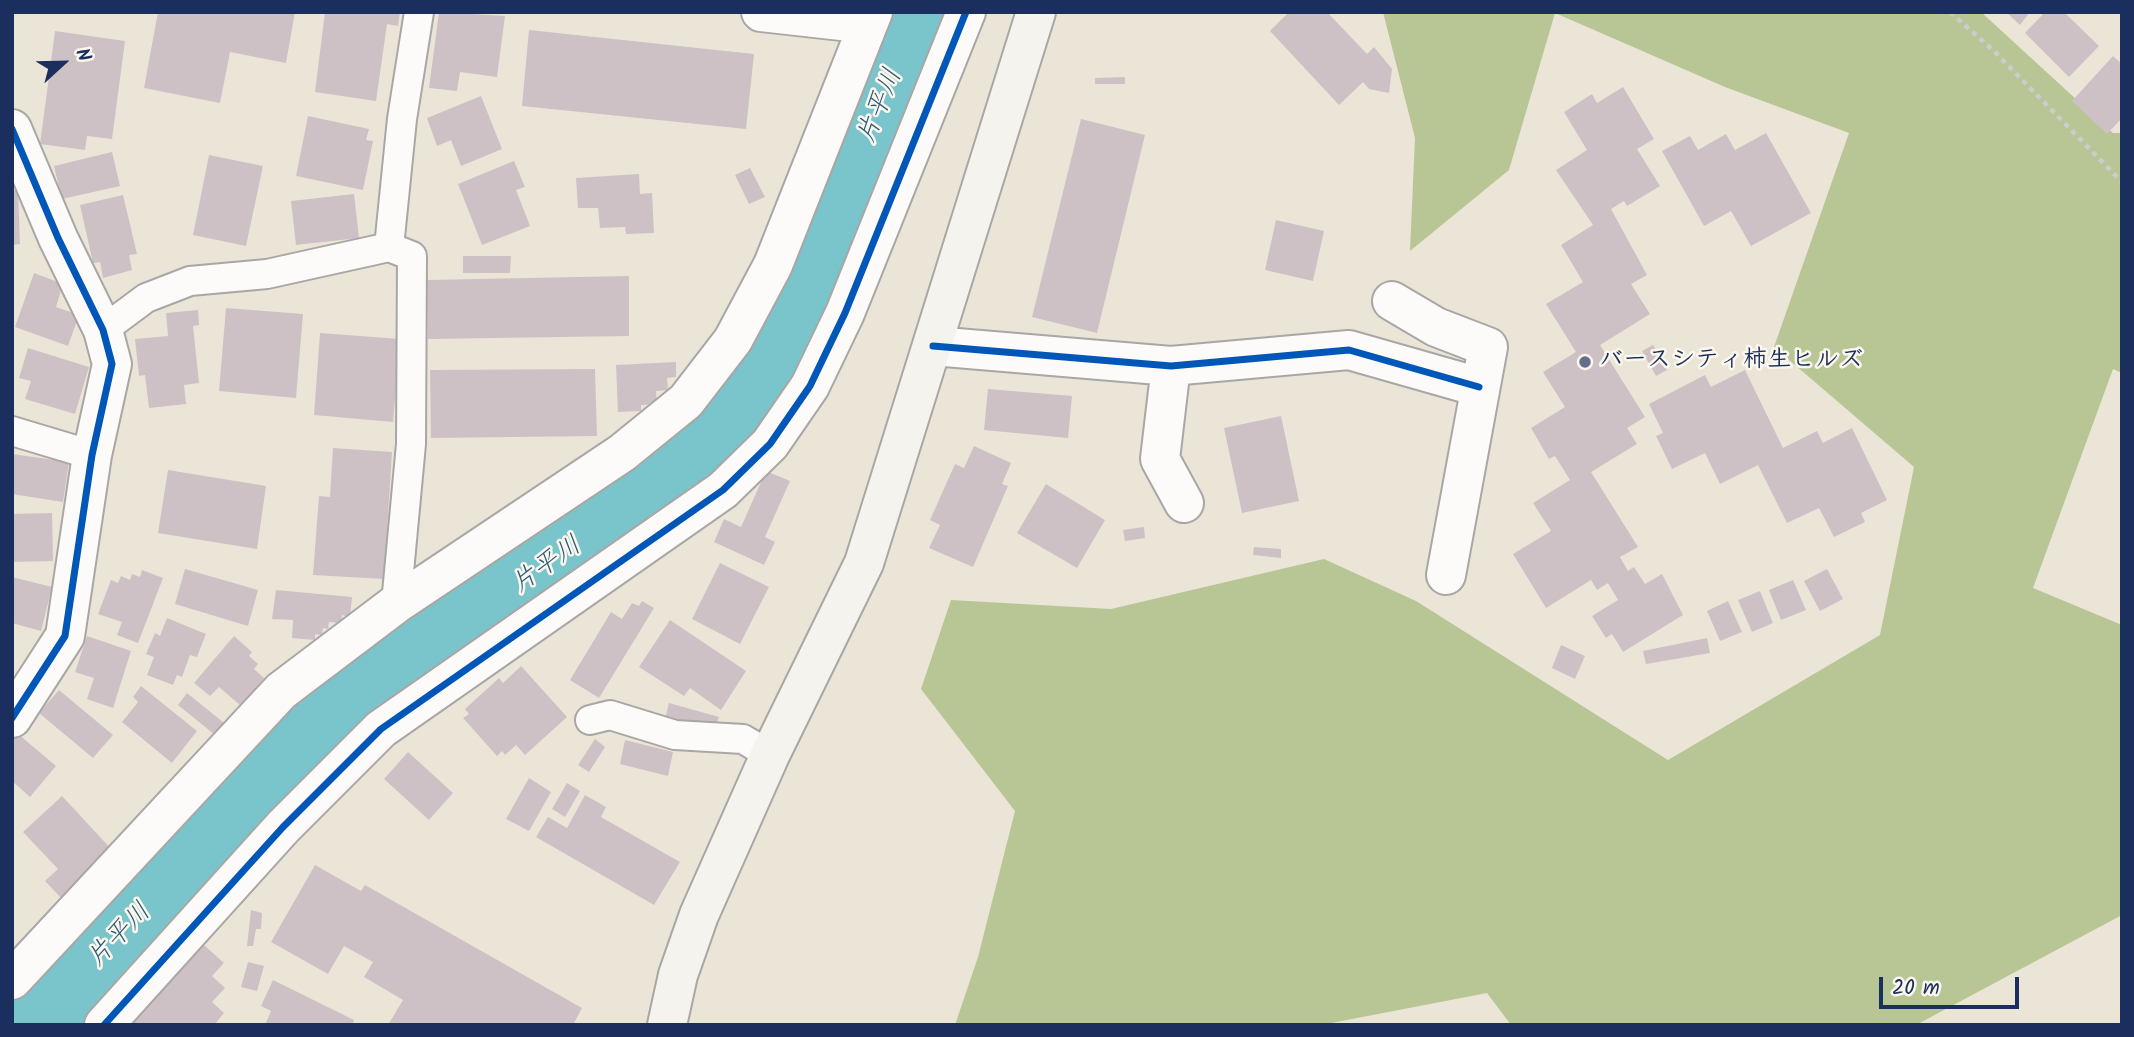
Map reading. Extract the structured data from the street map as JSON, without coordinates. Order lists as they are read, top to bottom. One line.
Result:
{"water":["片平川"],"places":["バースシティ柿生ヒルズ"],"scale_bar":"20 m","north":"right"}
